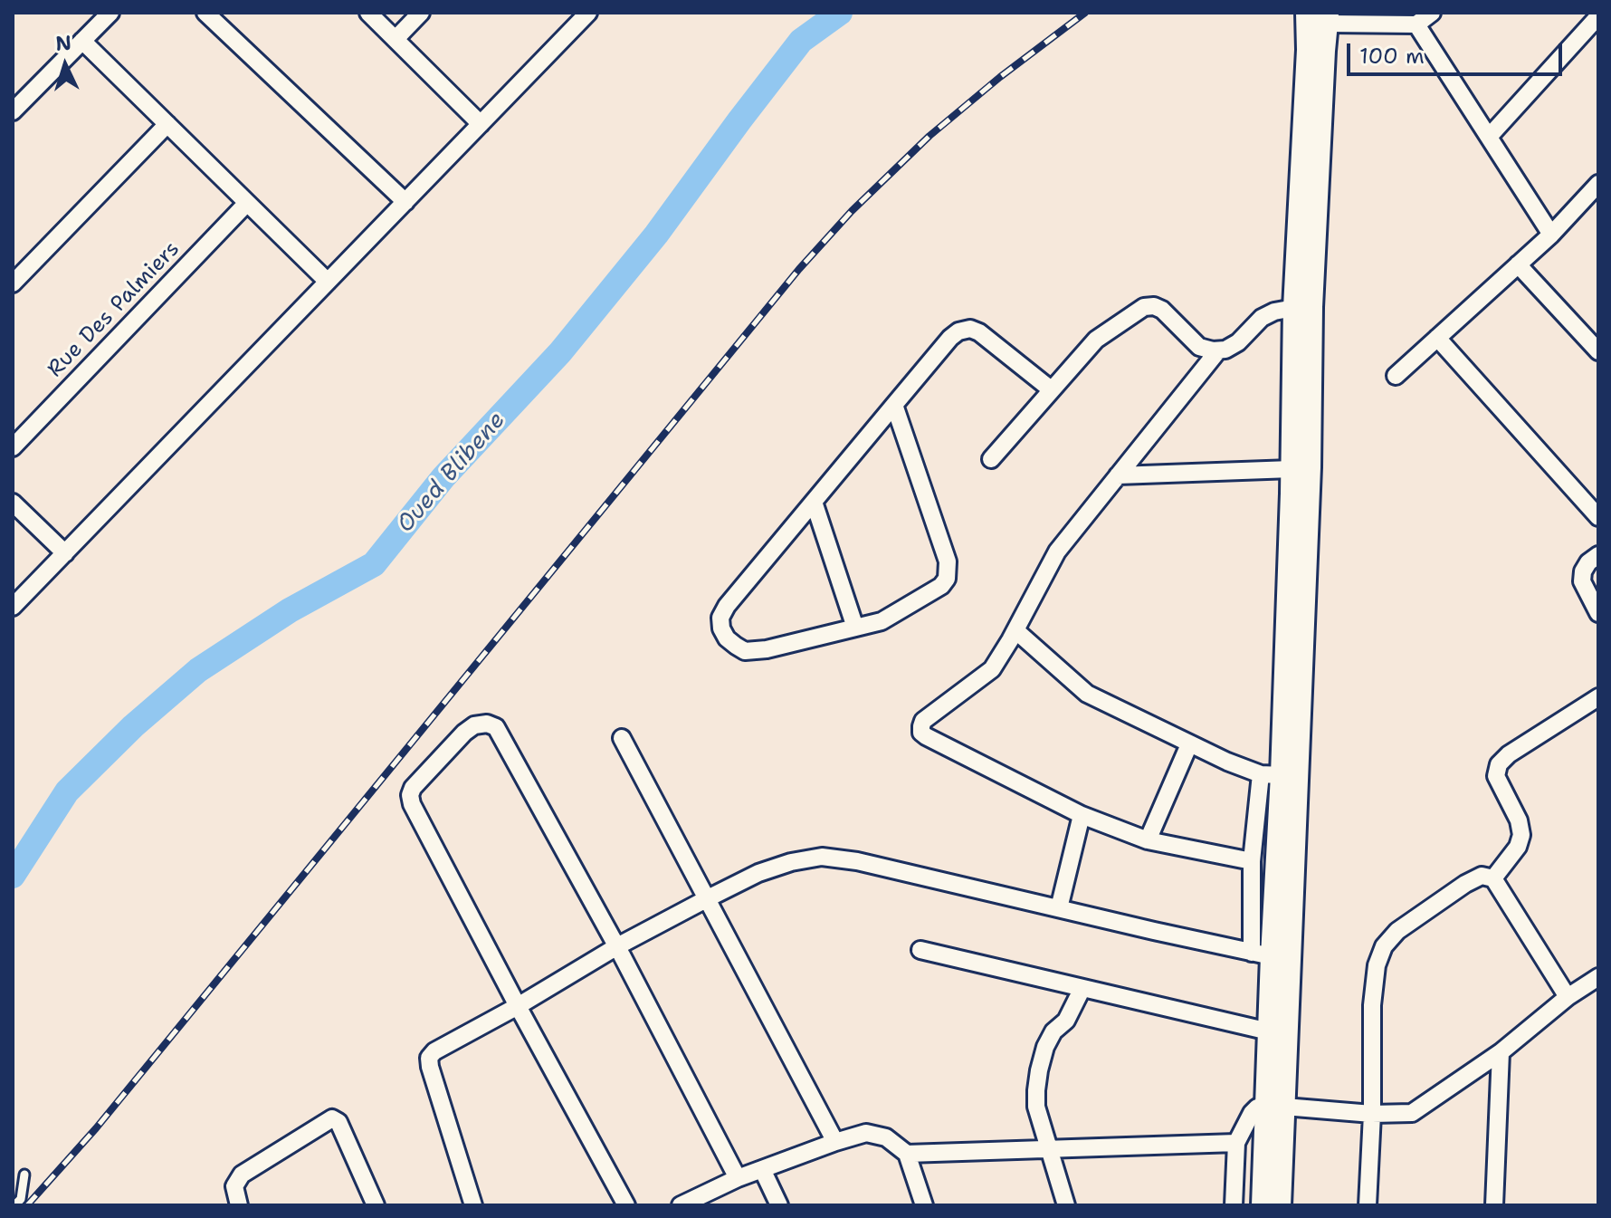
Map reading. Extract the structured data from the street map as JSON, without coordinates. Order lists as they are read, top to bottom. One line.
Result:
{"streets":{"street":["Rue Des Palmiers"]},"water":["Oued Blibene"],"scale_bar":"100 m","north":"top"}
